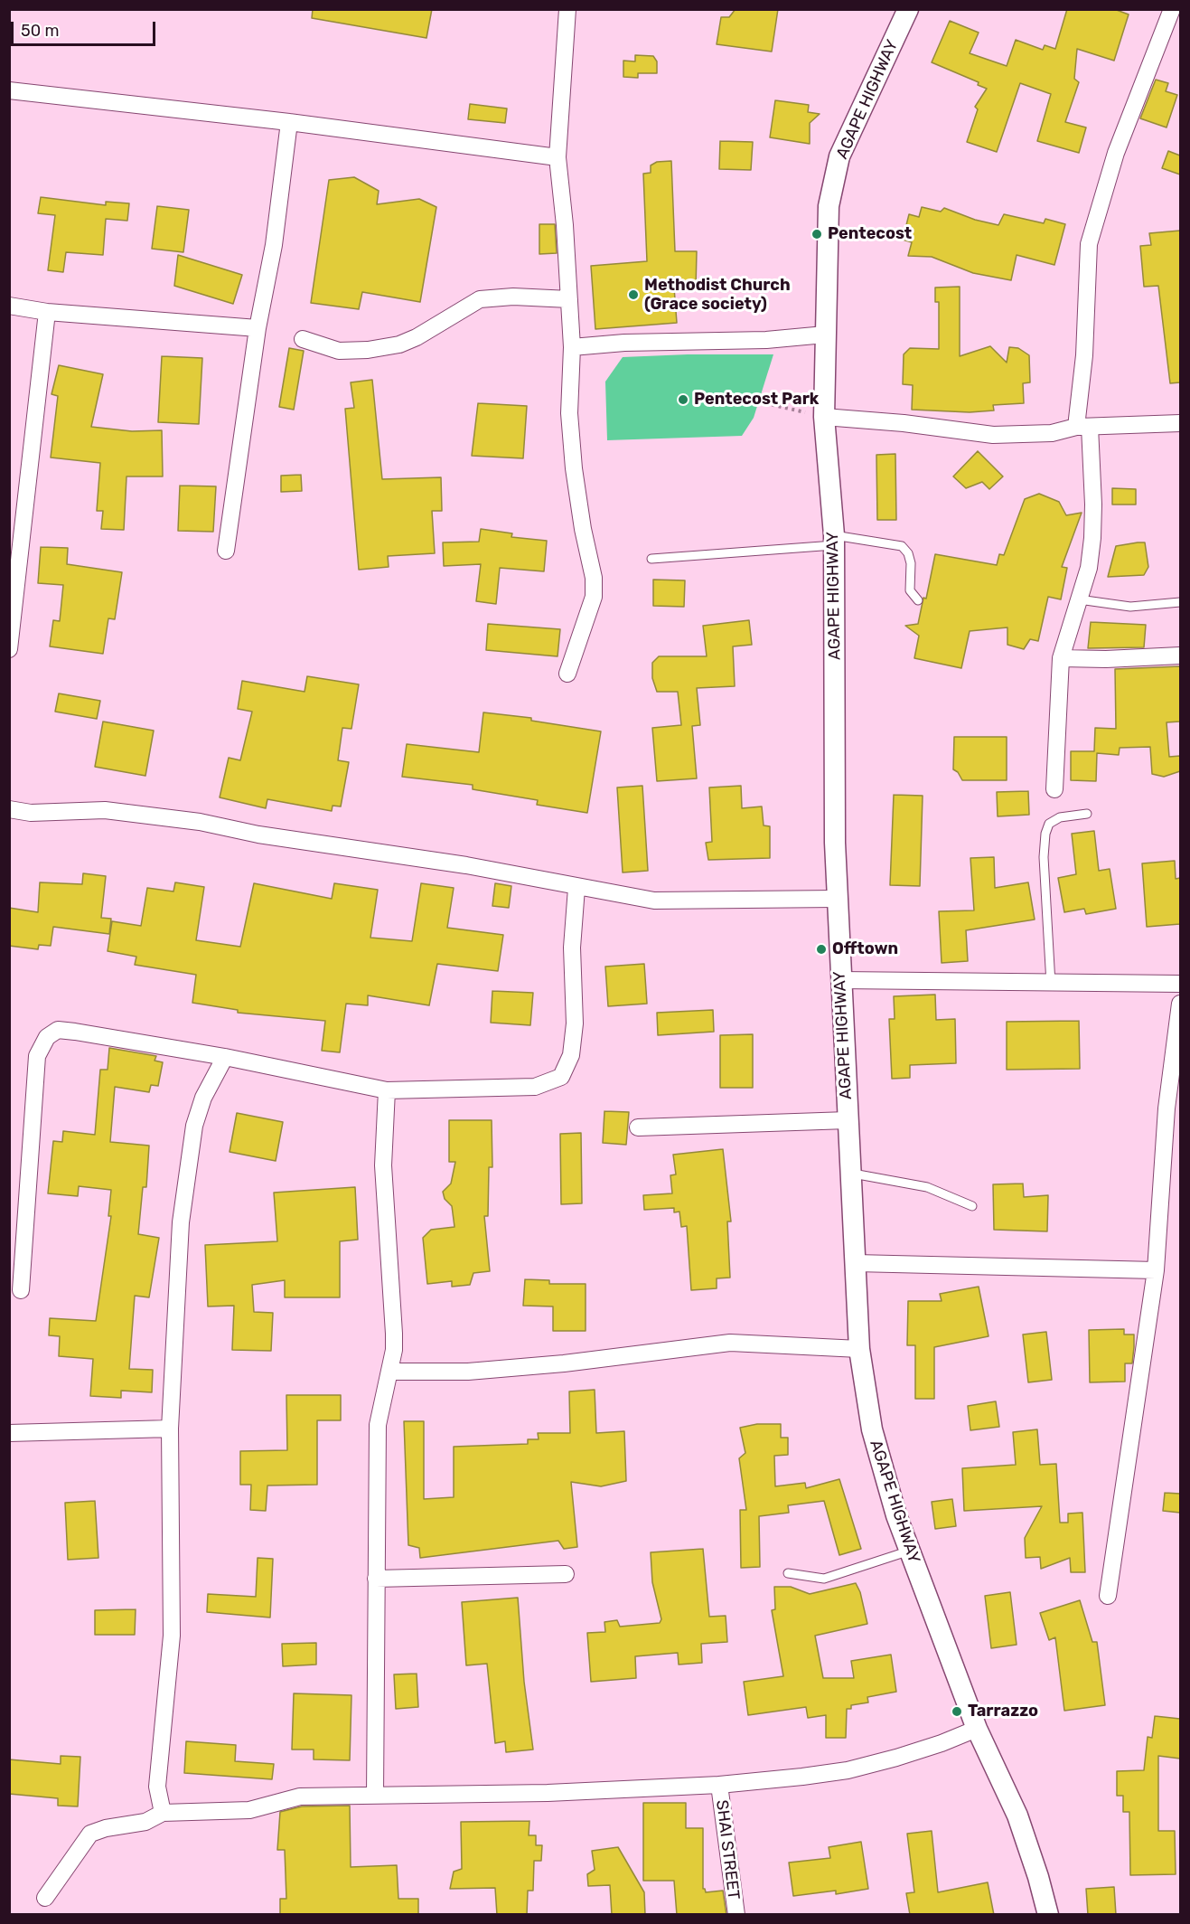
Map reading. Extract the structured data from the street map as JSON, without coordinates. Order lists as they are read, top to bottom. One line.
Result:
{"streets":{"street":["AGAPE HIGHWAY","SHAI STREET"]},"places":["Pentecost","Methodist Church (Grace society)","Pentecost Park","Offtown","Tarrazzo"],"scale_bar":"50 m"}
